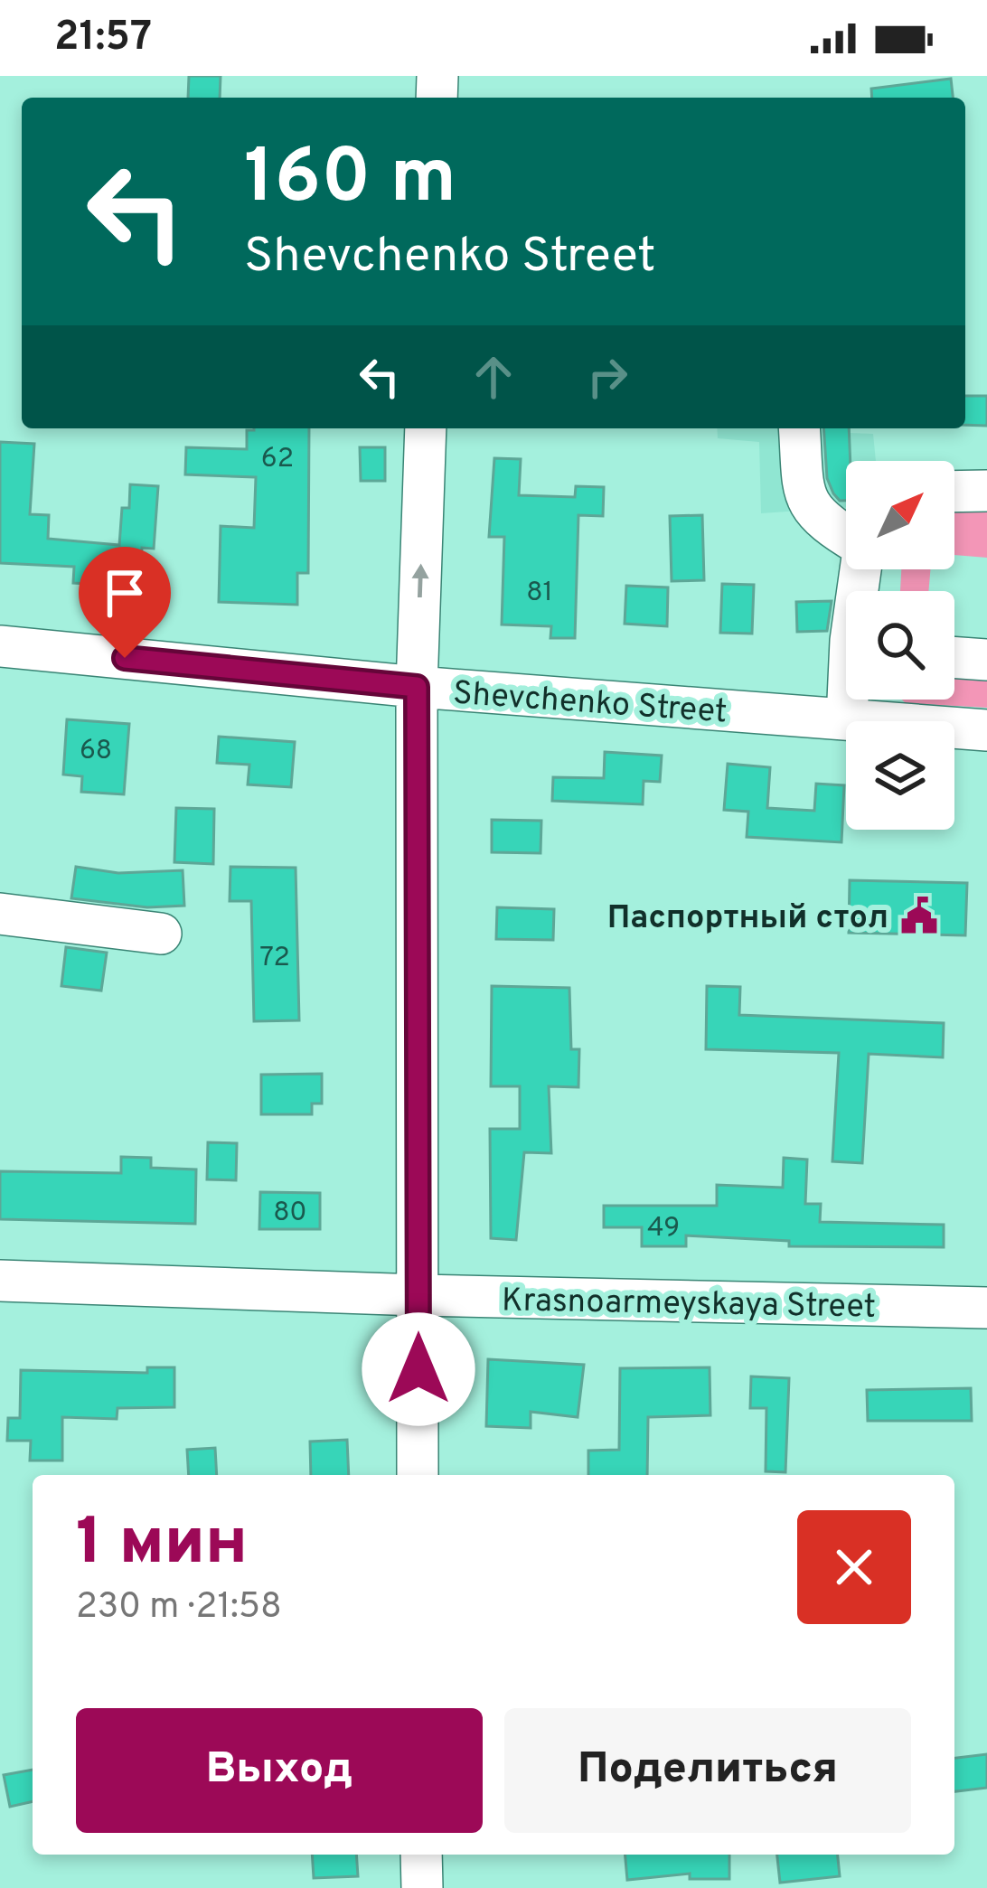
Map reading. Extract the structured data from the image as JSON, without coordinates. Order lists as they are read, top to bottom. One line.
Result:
{"streets":{"street":["Shevchenko Street","Krasnoarmeyskaya Street"]},"places":{"public building":["Паспортный стол"]},"house_numbers":["62","81","68","72","80","49"],"north":"top right","page":{"status":"21:57","turn":["160 m","Shevchenko Street"],"heading":["1 мин","230 m · 21:58"],"buttons":["Выход","Поделиться"]}}
